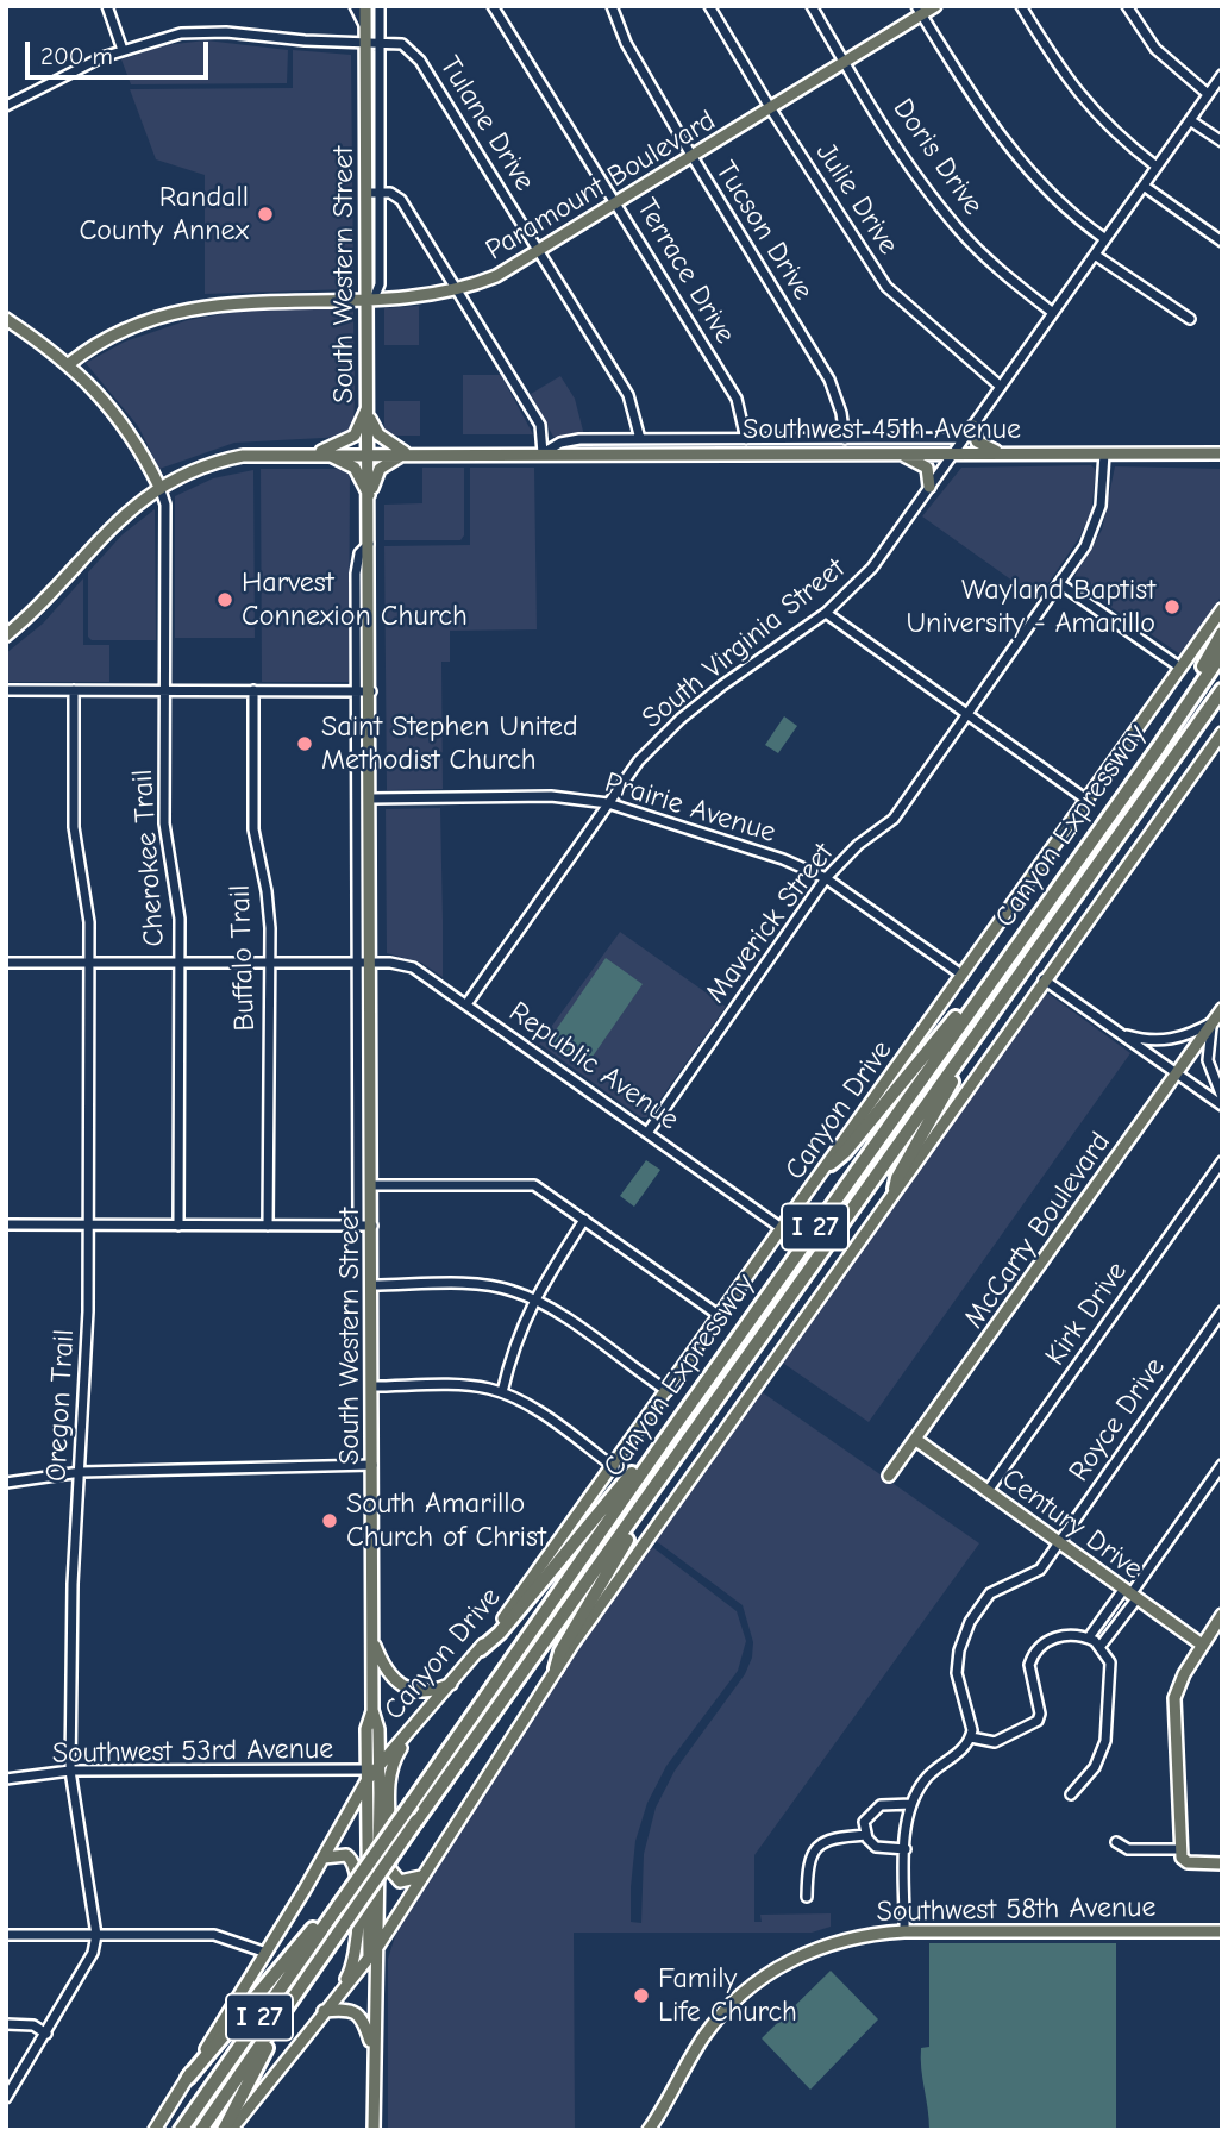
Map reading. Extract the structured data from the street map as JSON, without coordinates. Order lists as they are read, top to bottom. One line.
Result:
{"streets":{"highway":["Canyon Expressway","I 27"],"main road":["Paramount Boulevard","South Western Street","Southwest 45th Avenue","Canyon Drive","McCarty Boulevard","Century Drive","Southwest 58th Avenue"],"street":["Tulane Drive","Doris Drive","Julie Drive","Tucson Drive","Terrace Drive","South Virginia Street","Prairie Avenue","Cherokee Trail","Maverick Street","Buffalo Trail","Republic Avenue","Kirk Drive","Oregon Trail","Royce Drive","Southwest 53rd Avenue"]},"crossings":[["Tulane Drive","Paramount Boulevard"],["Tulane Drive","South Western Street"],["Tulane Drive","Southwest 45th Avenue"],["Doris Drive","Paramount Boulevard"],["Doris Drive","South Virginia Street"],["Paramount Boulevard","Julie Drive"],["Paramount Boulevard","Tucson Drive"],["Paramount Boulevard","Terrace Drive"],["Paramount Boulevard","South Western Street"],["Julie Drive","South Virginia Street"],["Tucson Drive","Southwest 45th Avenue"],["Terrace Drive","Southwest 45th Avenue"],["South Western Street","Southwest 45th Avenue"],["South Western Street","Prairie Avenue"],["South Western Street","Republic Avenue"],["South Western Street","Canyon Drive"],["Southwest 45th Avenue","South Virginia Street"],["Southwest 45th Avenue","Cherokee Trail"],["Southwest 45th Avenue","Maverick Street"],["South Virginia Street","Prairie Avenue"],["South Virginia Street","Republic Avenue"],["Prairie Avenue","Maverick Street"],["Prairie Avenue","Canyon Drive"],["Canyon Expressway","I 27"],["Cherokee Trail","Republic Avenue"],["Maverick Street","Republic Avenue"],["Buffalo Trail","Republic Avenue"],["Republic Avenue","Canyon Drive"],["Republic Avenue","Oregon Trail"],["Canyon Drive","Southwest 53rd Avenue"],["McCarty Boulevard","Century Drive"],["Kirk Drive","Century Drive"],["Oregon Trail","Southwest 53rd Avenue"],["Royce Drive","Century Drive"]],"places":["Randall County Annex","Harvest Connexion Church","Wayland Baptist University - Amarillo","Saint Stephen United Methodist Church","South Amarillo Church of Christ","Family Life Church"],"scale_bar":"200 m"}
